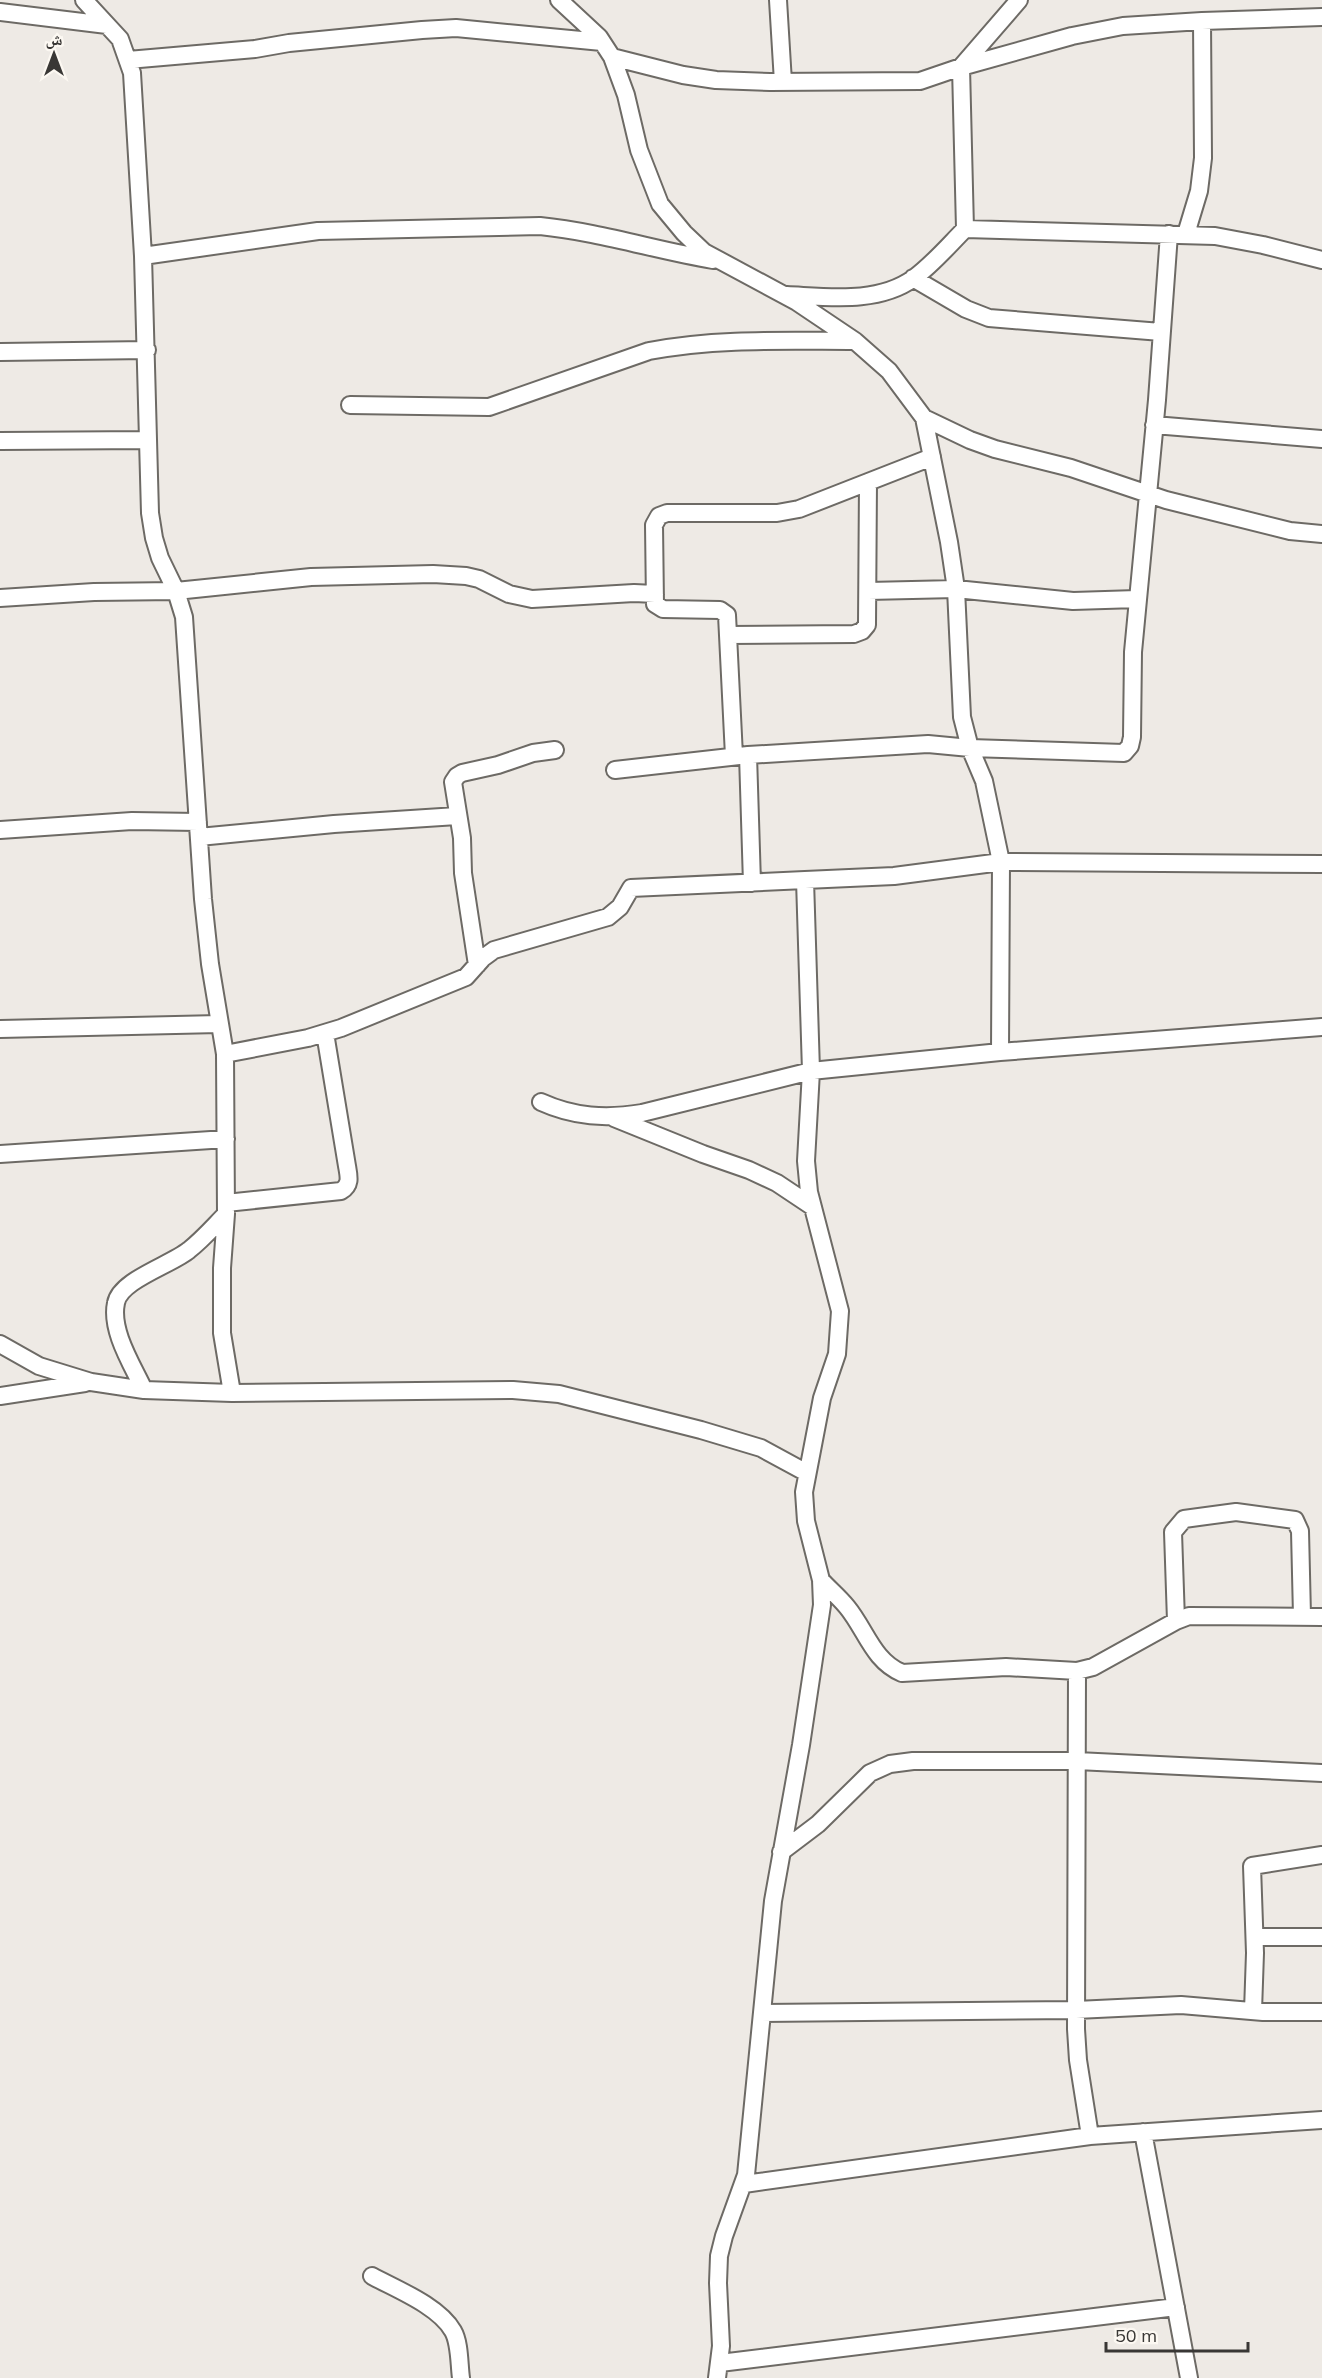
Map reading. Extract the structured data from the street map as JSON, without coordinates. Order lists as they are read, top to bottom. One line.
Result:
{"scale_bar":"50 m","north":"top"}
